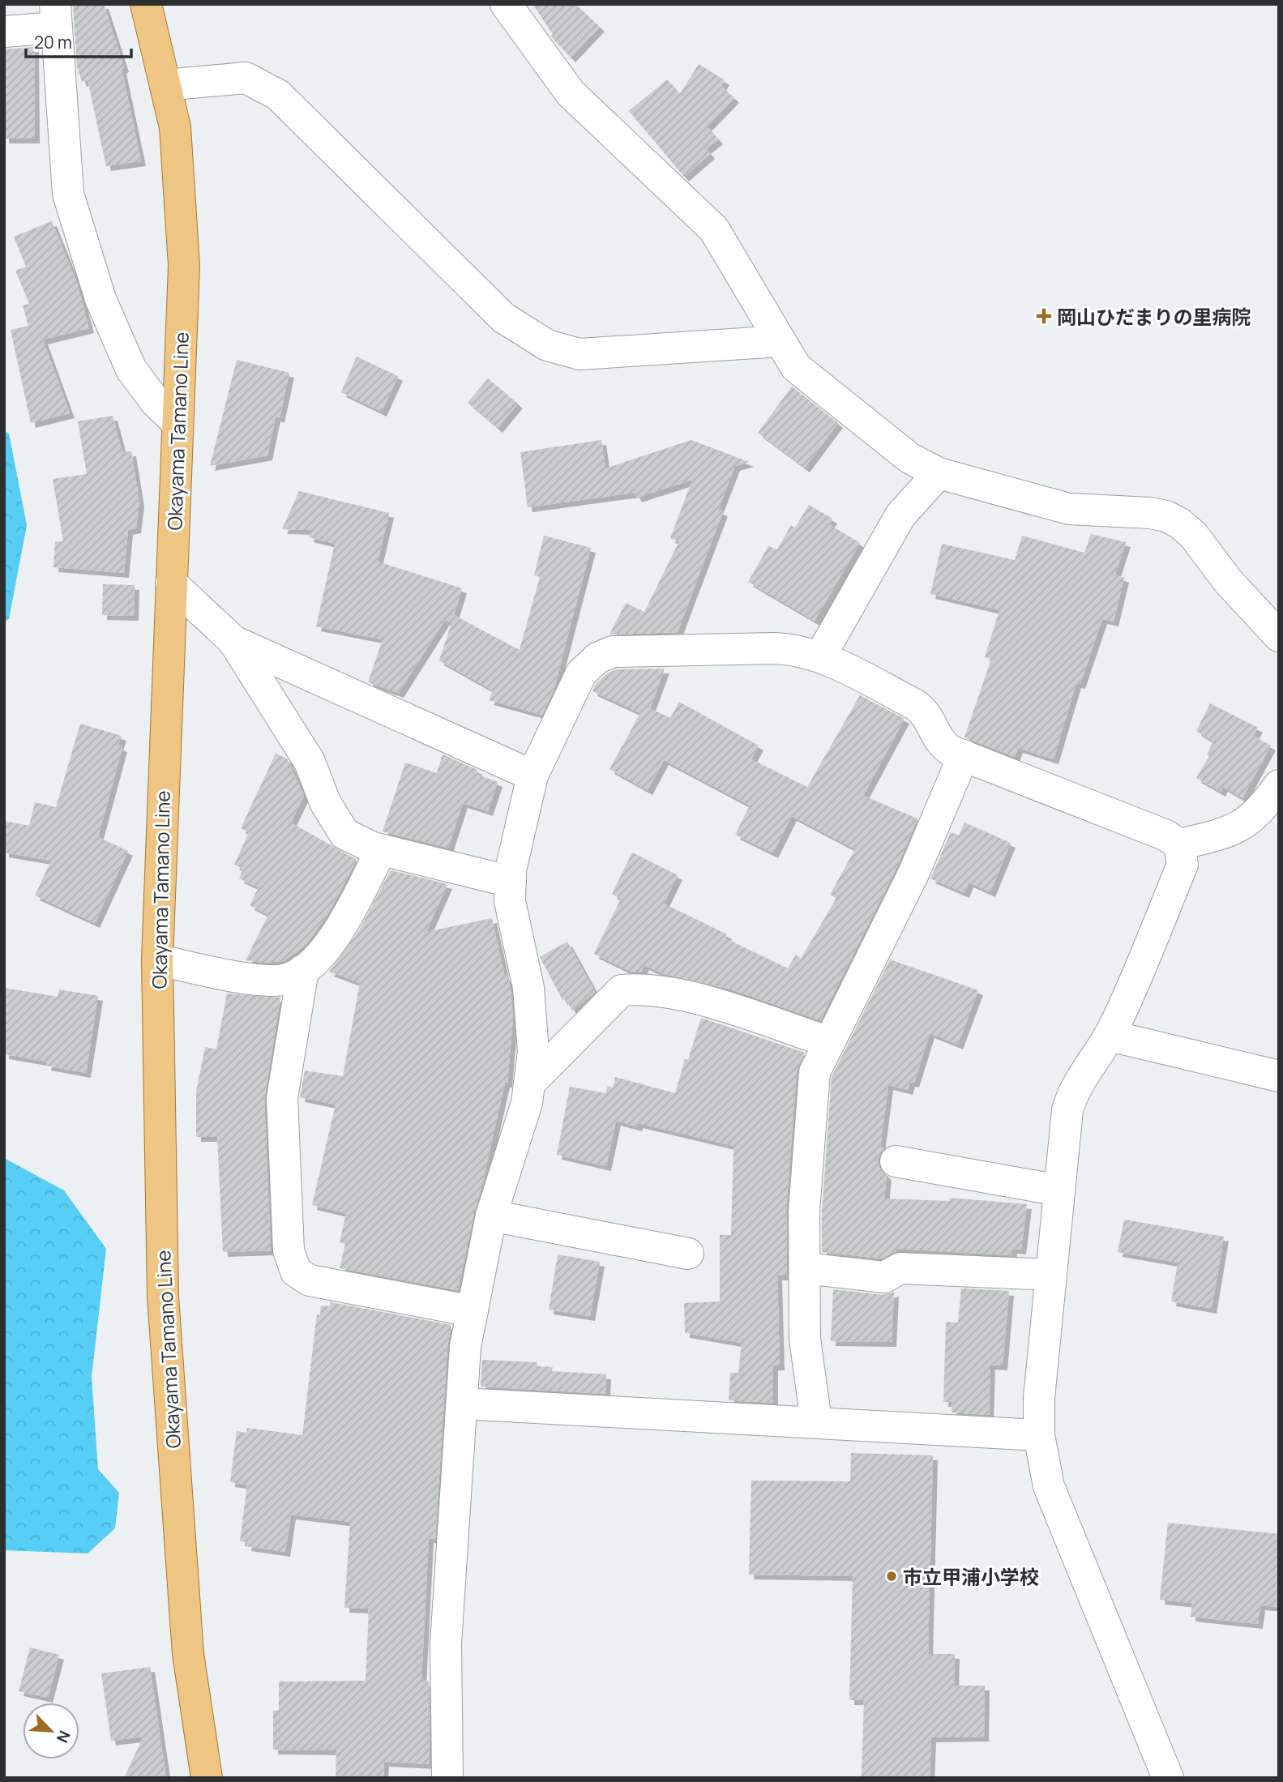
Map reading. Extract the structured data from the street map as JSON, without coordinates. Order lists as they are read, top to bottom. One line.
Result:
{"streets":{"main road":["Okayama Tamano Line"]},"places":{"health":["岡山ひだまりの里病院"],"other":["市立甲浦小学校"]},"scale_bar":"20 m","north":"bottom right"}
